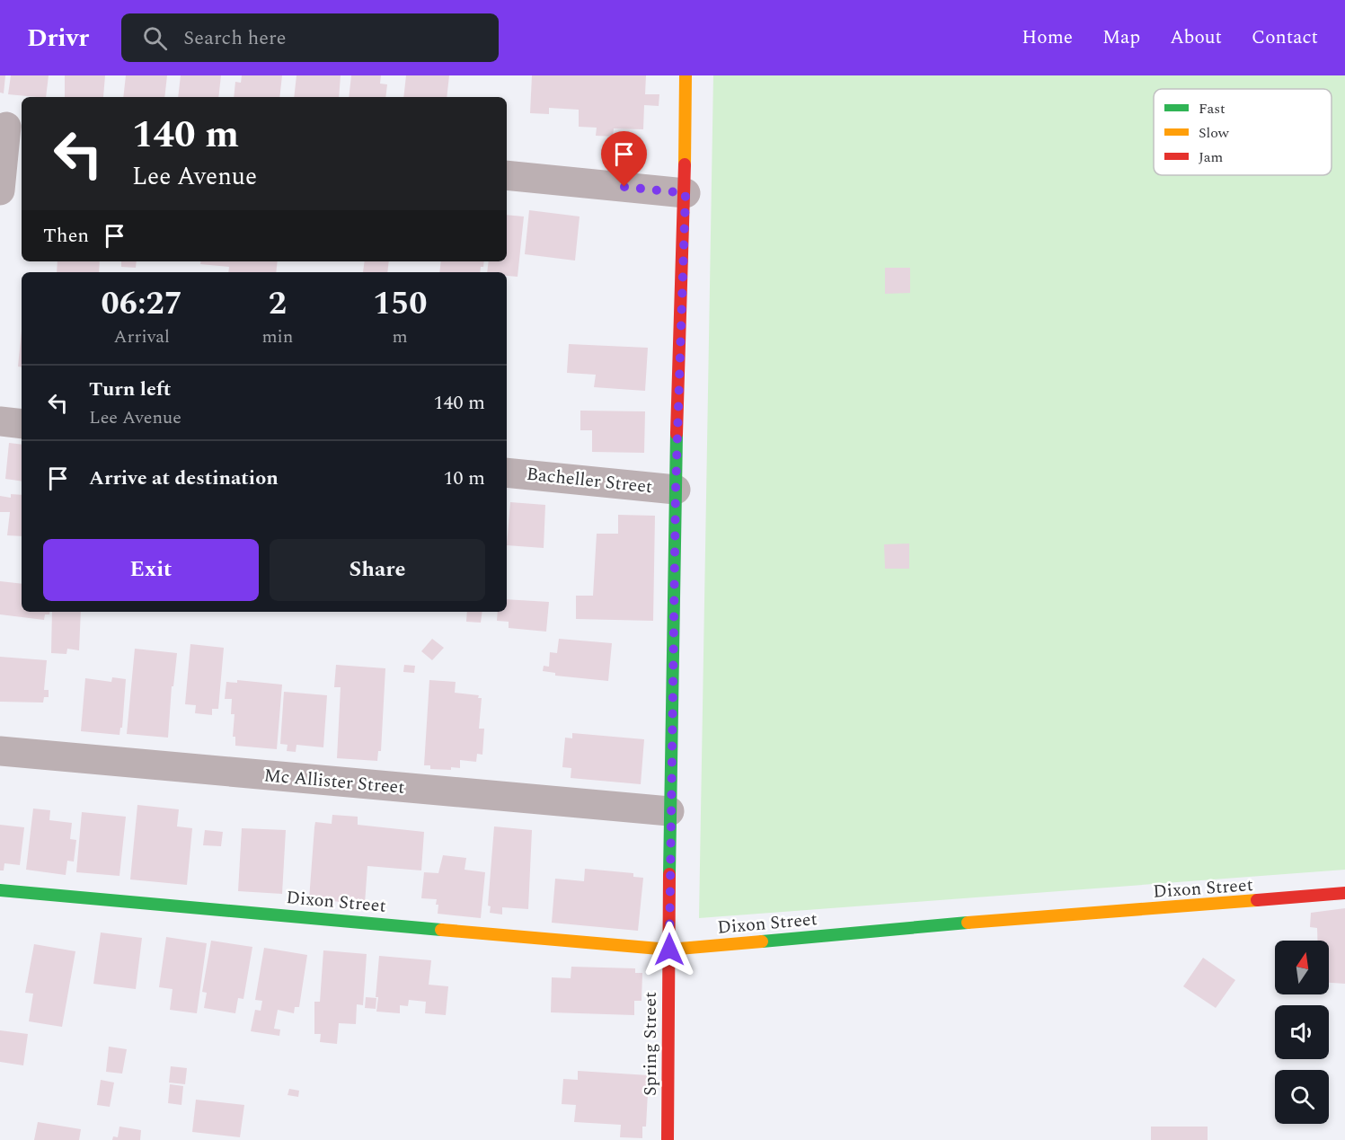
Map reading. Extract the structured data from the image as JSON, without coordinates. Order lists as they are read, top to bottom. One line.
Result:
{"streets":{"street":["Bacheller Street","Mc Allister Street","Dixon Street","Spring Street"]},"crossings":[["Bacheller Street","Spring Street"],["Mc Allister Street","Spring Street"],["Dixon Street","Spring Street"]],"legend":["Fast","Slow","Jam"],"north":"top","page":{"header":"Drivr","search":"Search here","nav":["Home","Map","About","Contact"],"turn":["140 m","Lee Avenue"],"then":"Then","eta":["06:27","Arrival","2","min","150","m"],"list":[{"name":"Turn left","note":"Lee Avenue","value":"140 m"},{"name":"Arrive at destination","value":"10 m"}],"buttons":["Exit","Share"]}}
